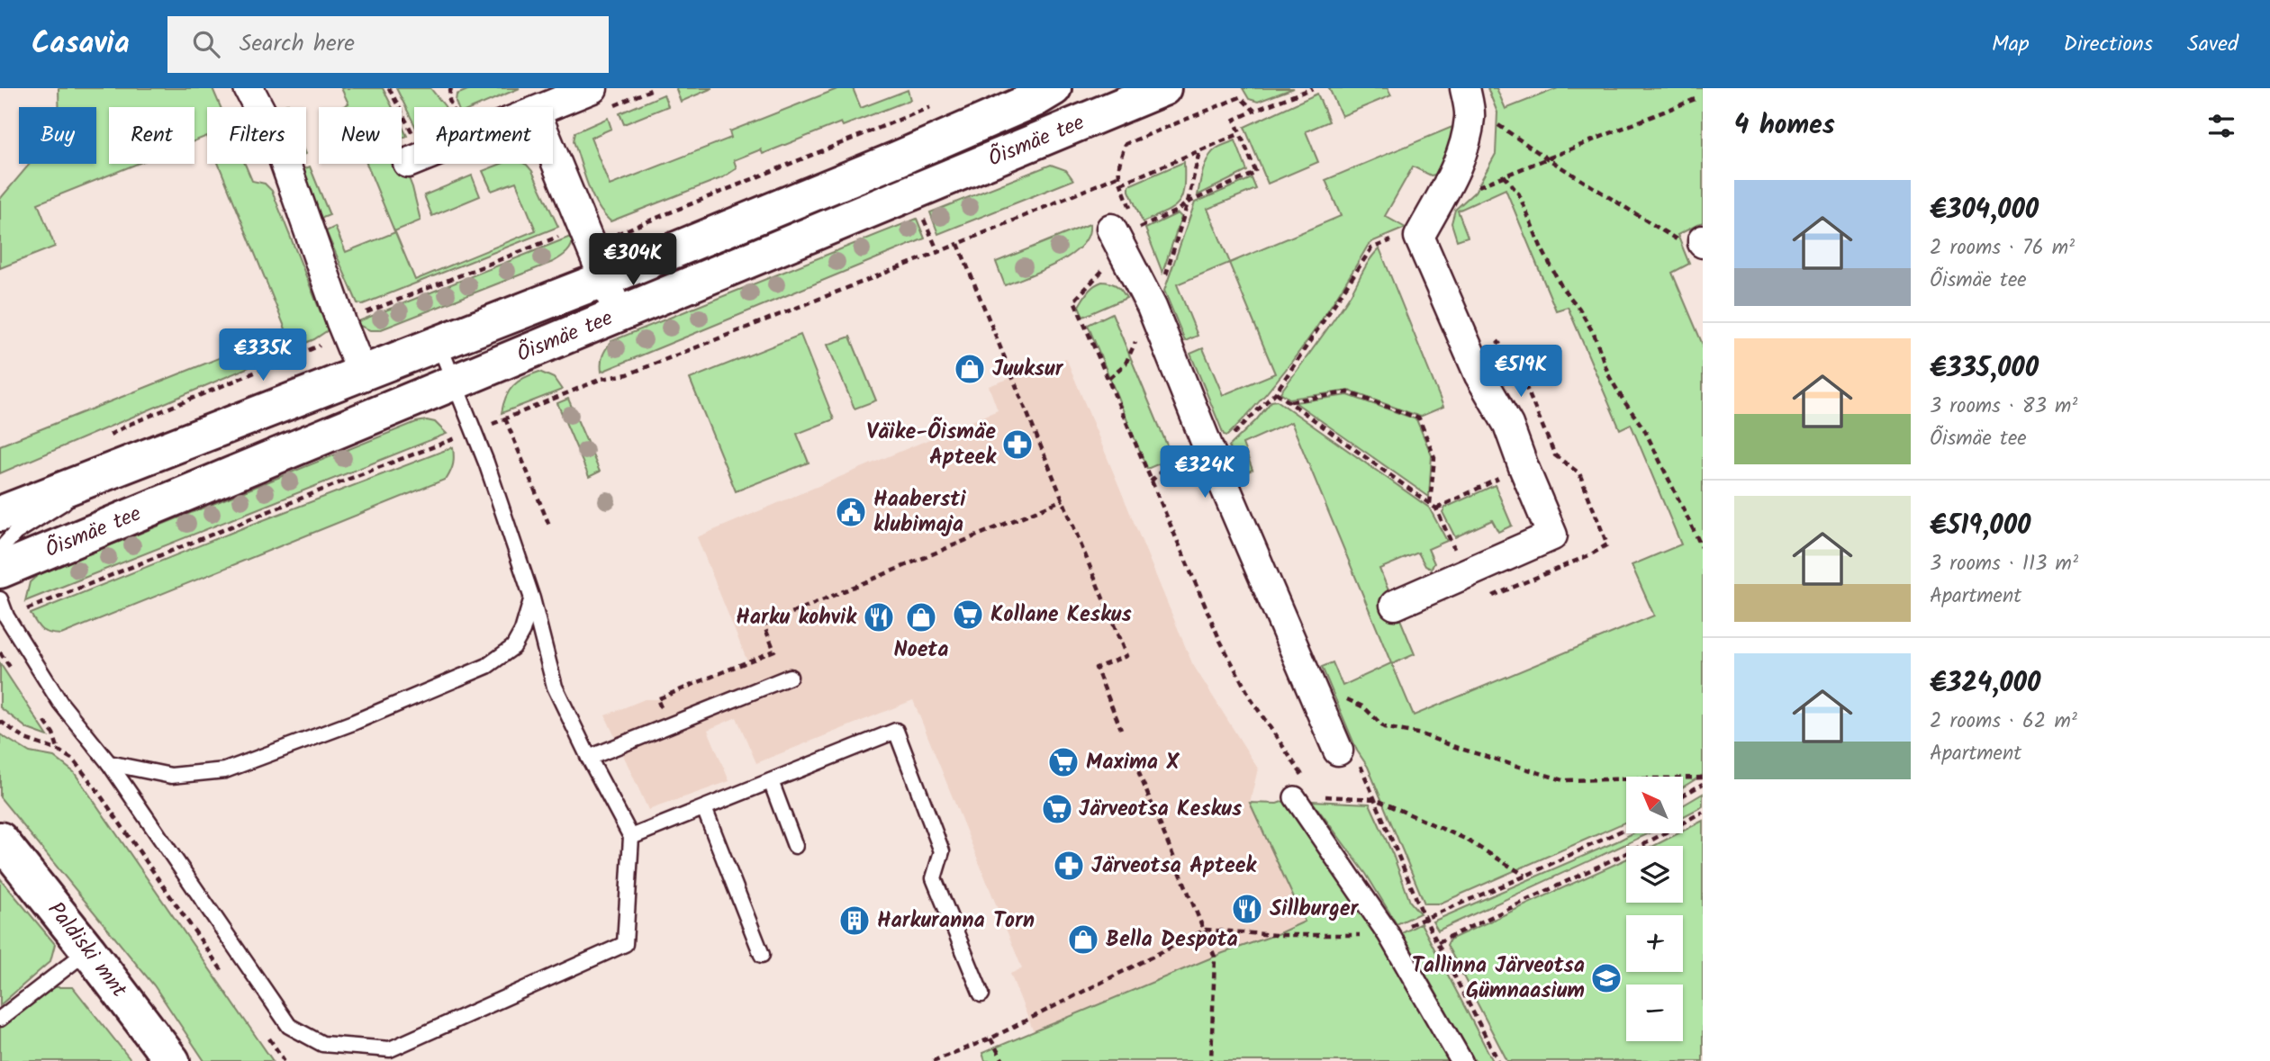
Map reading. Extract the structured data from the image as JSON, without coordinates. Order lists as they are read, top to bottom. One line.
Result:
{"streets":{"main road":["Õismäe tee","Paldiski mnt"]},"places":{"shop":["Juuksur","Noeta","Bella Despota"],"pharmacy":["Väike-Õismäe Apteek","Järveotsa Apteek"],"public building":["Haabersti klubimaja"],"supermarket":["Kollane Keskus","Maxima X","Järveotsa Keskus"],"restaurant":["Harku kohvik","Sillburger"],"building":["Harkuranna Torn"],"school or university":["Tallinna Järveotsa Gümnaasium"]},"north":"top left","page":{"header":"Casavia","search":"Search here","nav":["Map","Directions","Saved"],"heading":"4 homes","chip":["Buy","Rent","Filters","New","Apartment"],"list":[{"name":"€304,000","note":"2 rooms · 76 m² · Õismäe tee"},{"name":"€335,000","note":"3 rooms · 83 m² · Õismäe tee"},{"name":"€519,000","note":"3 rooms · 113 m² · Apartment"},{"name":"€324,000","note":"2 rooms · 62 m² · Apartment"}],"price":["€304K","€335K","€519K","€324K"],"map_buttons":["+","−"]}}
